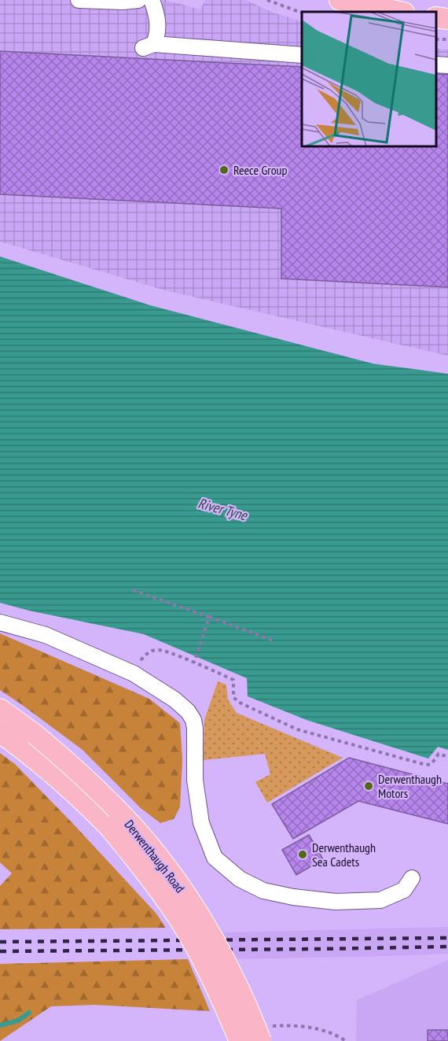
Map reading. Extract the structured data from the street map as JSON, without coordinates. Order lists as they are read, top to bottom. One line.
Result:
{"streets":{"main road":["Derwenthaugh Road"]},"water":["River Tyne"],"places":["Reece Group","Derwenthaugh Motors","Derwenthaugh Sea Cadets"]}
